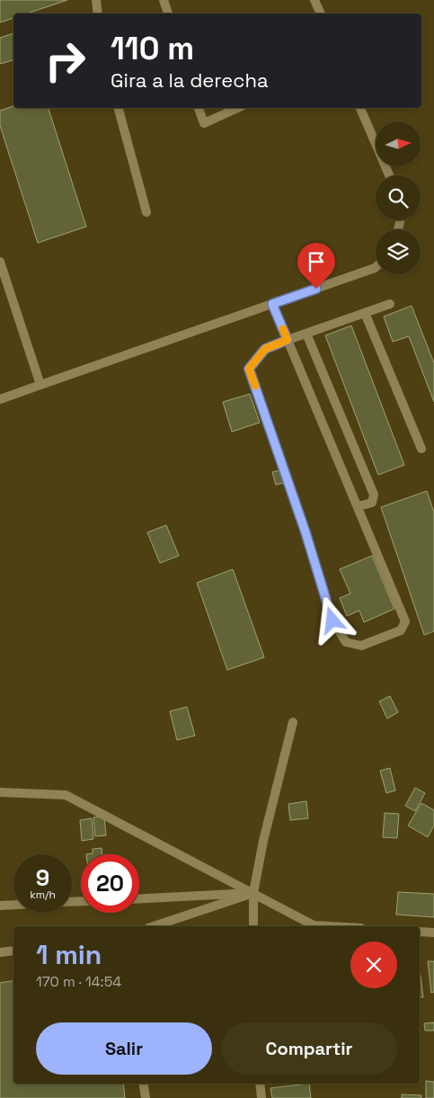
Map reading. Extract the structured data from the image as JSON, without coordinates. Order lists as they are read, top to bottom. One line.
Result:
{"north":"right","page":{"turn":["110 m","Gira a la derecha"],"speed":"9 km/h","limit":"20","heading":["1 min","170 m · 14:54"],"buttons":["Salir","Compartir"]}}
